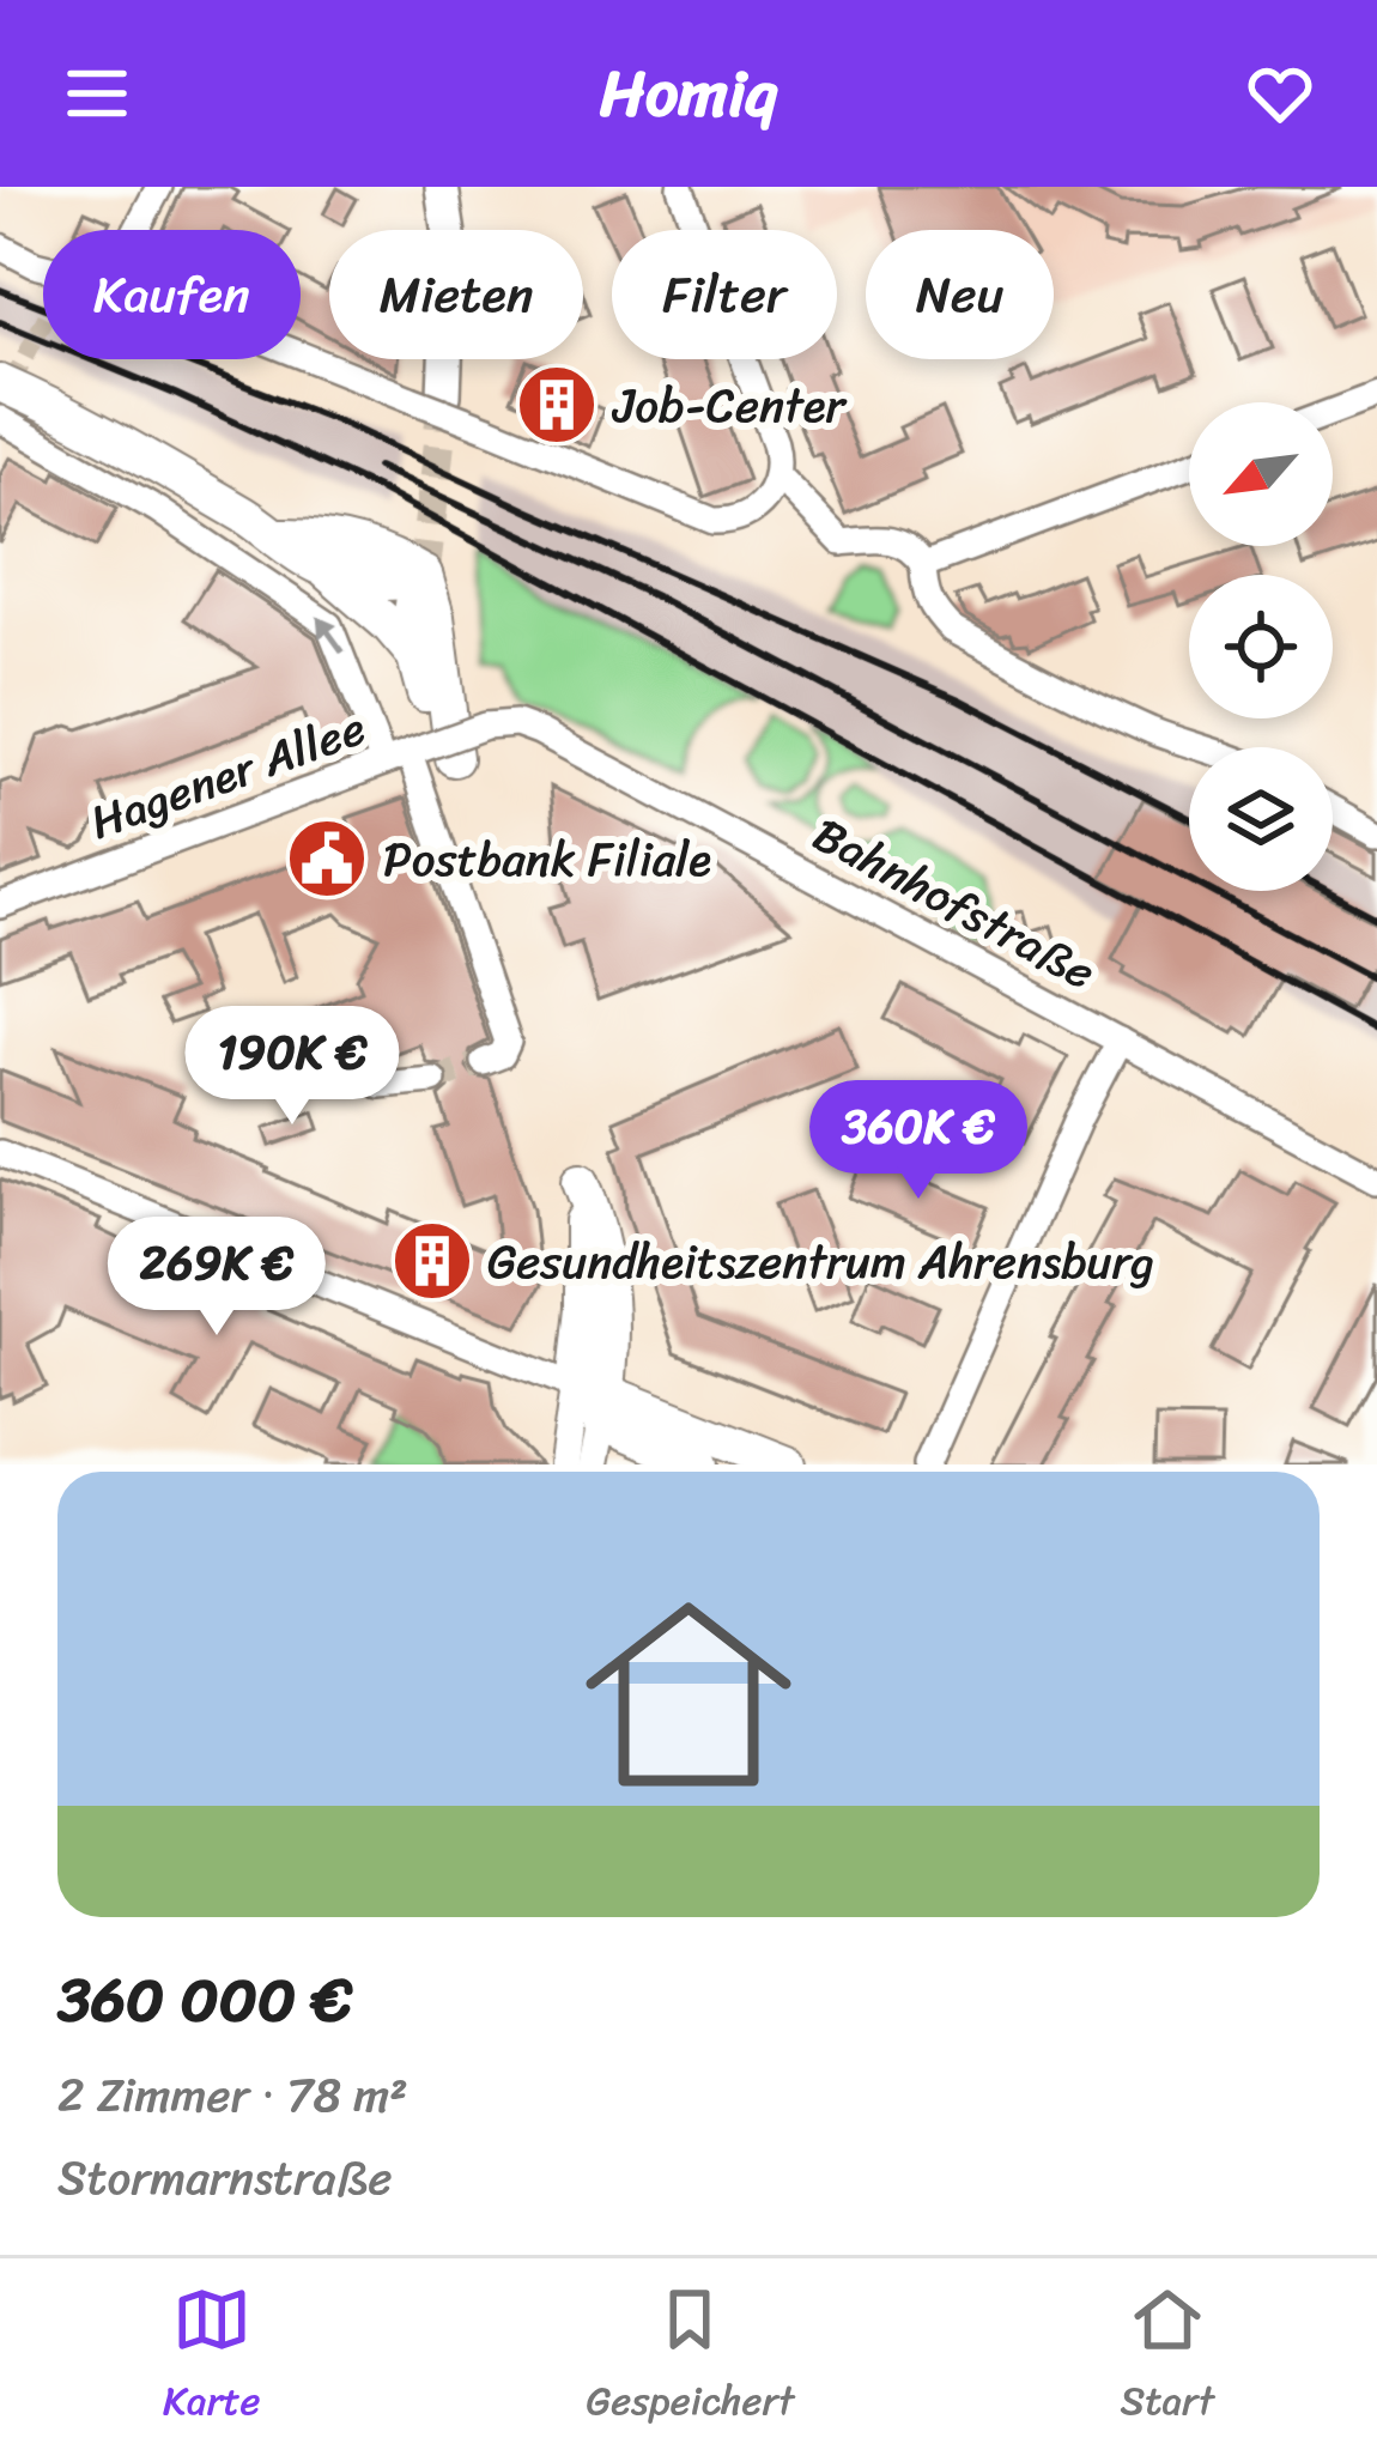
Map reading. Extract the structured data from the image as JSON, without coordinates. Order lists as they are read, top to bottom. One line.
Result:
{"streets":{"street":["Hagener Allee","Bahnhofstraße"]},"crossings":[["Hagener Allee","Bahnhofstraße"]],"places":{"building":["Job-Center","Gesundheitszentrum Ahrensburg"],"public building":["Postbank Filiale"]},"north":"bottom left","page":{"header":"Homiq","chip":["Kaufen","Mieten","Filter","Neu"],"price":["190K €","360K €","269K €"],"list":[{"name":"360 000 €","note":"2 Zimmer · 78 m² · Stormarnstraße"}],"tabs":["Karte","Gespeichert","Start"]}}
